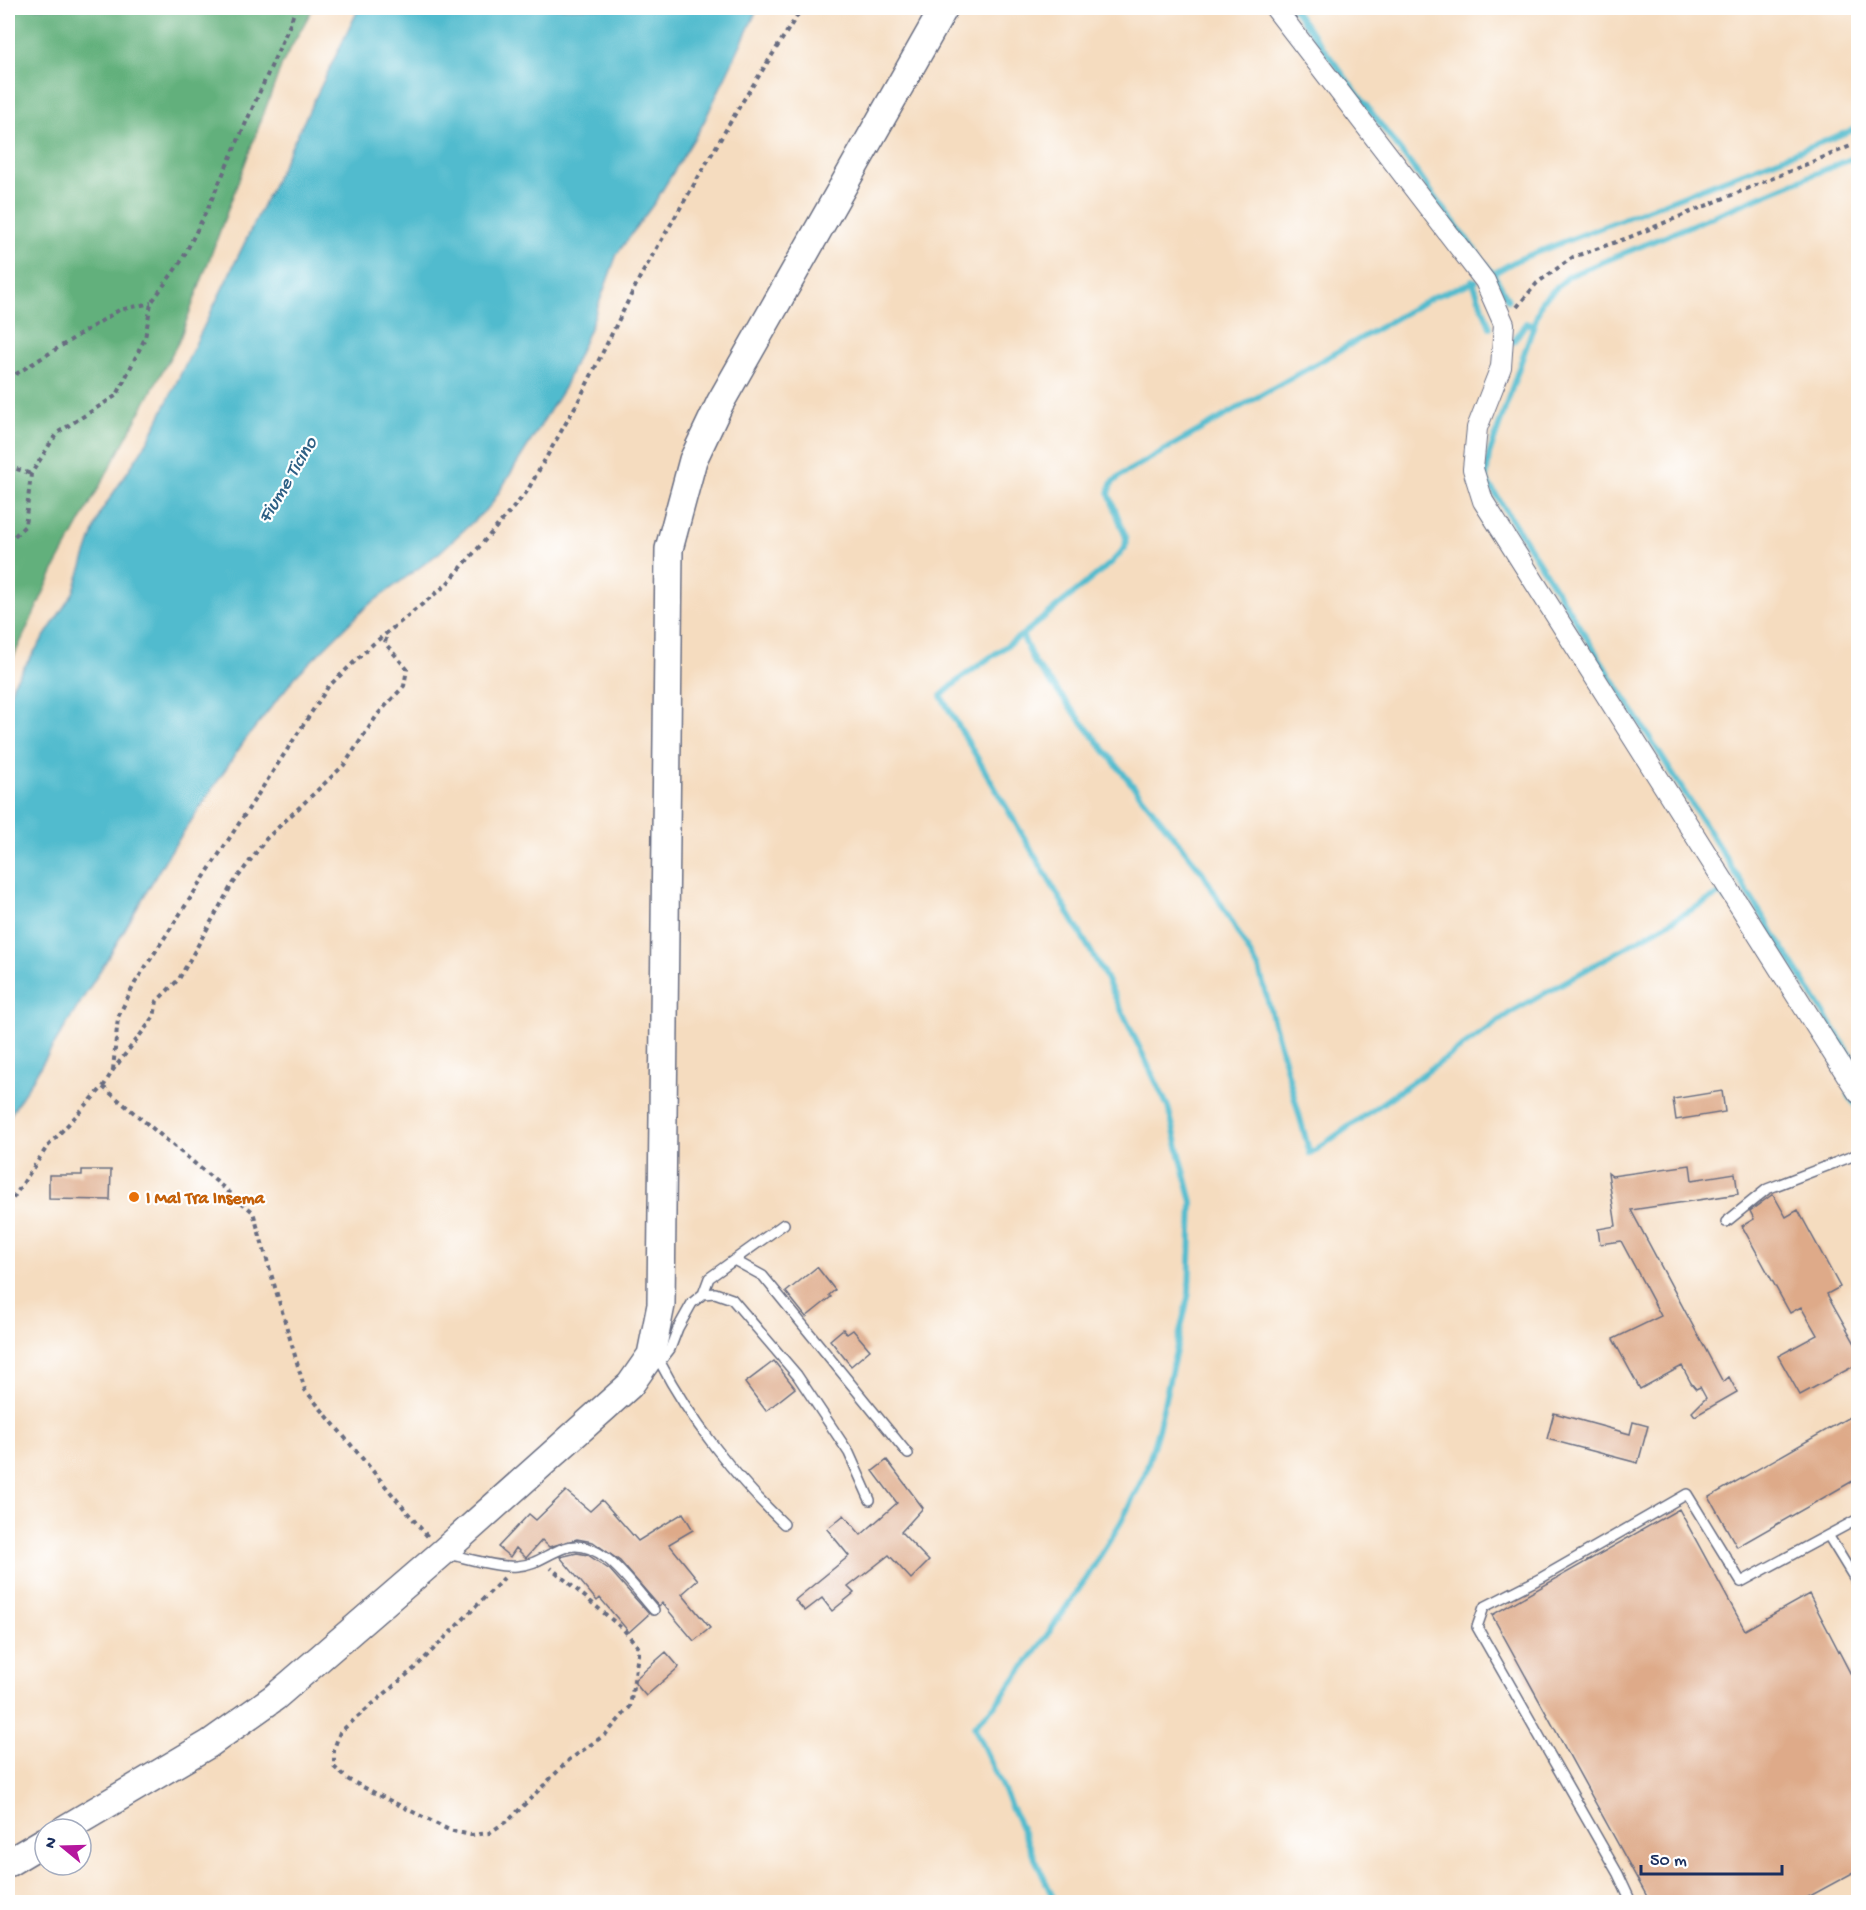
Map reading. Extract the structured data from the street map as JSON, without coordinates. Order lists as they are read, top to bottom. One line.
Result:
{"water":["Fiume Ticino"],"places":["I Mal Tra Insema"],"scale_bar":"50 m","north":"left"}
